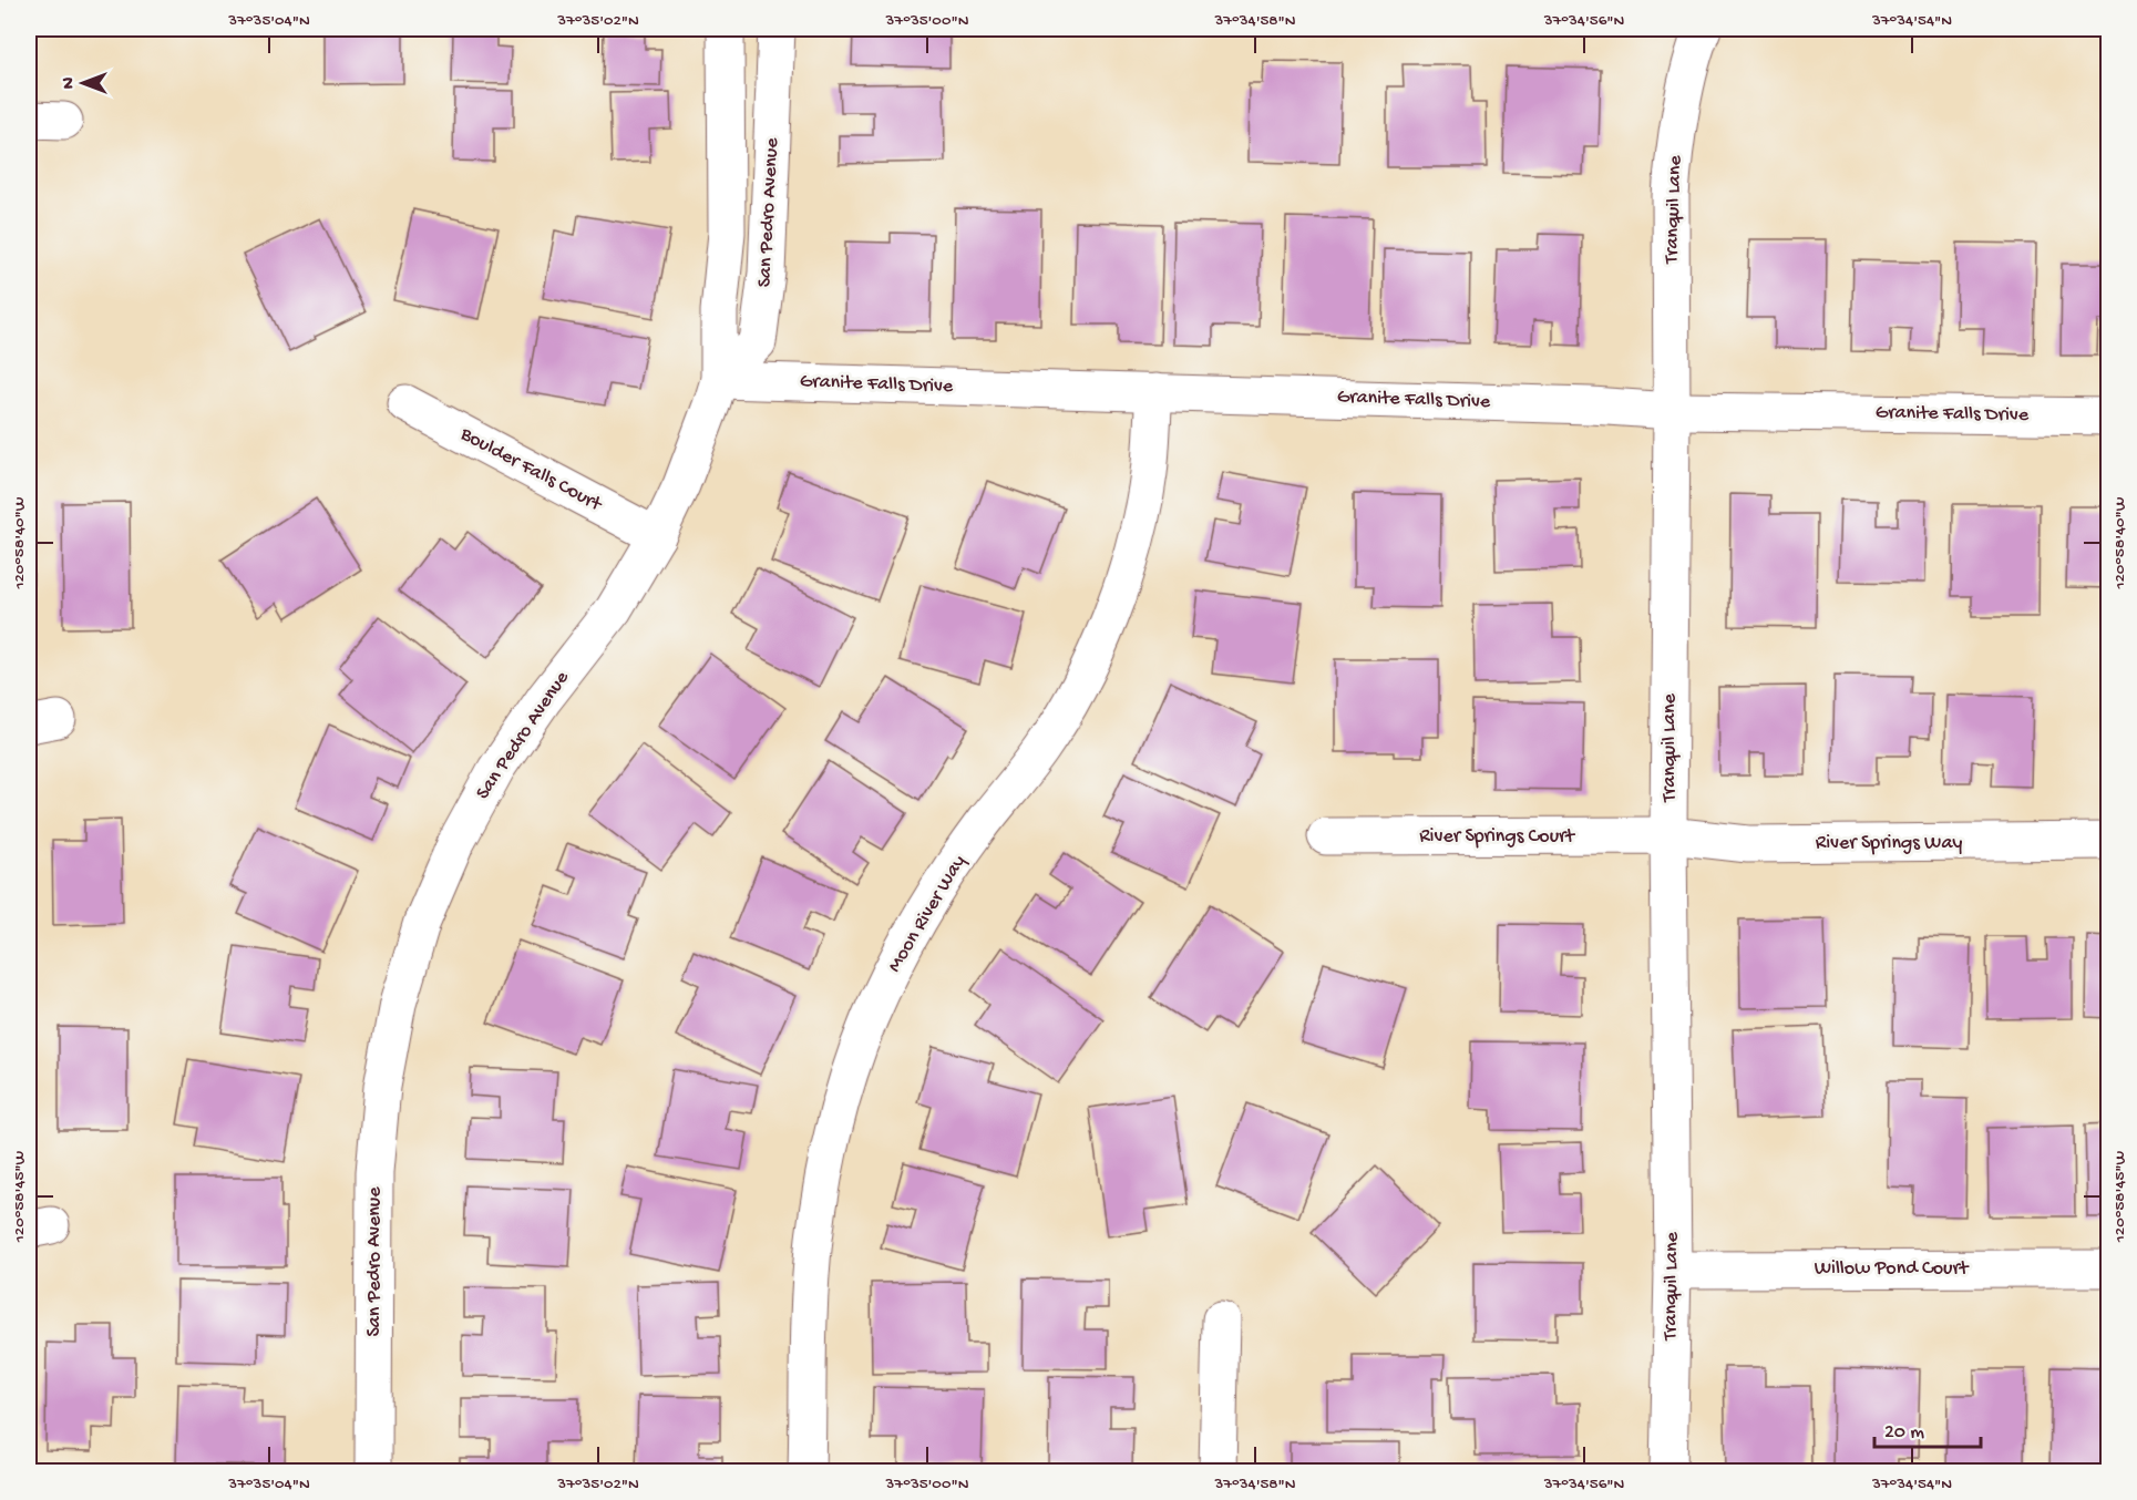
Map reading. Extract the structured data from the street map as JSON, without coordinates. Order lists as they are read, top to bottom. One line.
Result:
{"streets":{"street":["Tranquil Lane","San Pedro Avenue","Granite Falls Drive","Boulder Falls Court","River Springs Court","River Springs Way","Moon River Way","Willow Pond Court"]},"crossings":[["Tranquil Lane","Granite Falls Drive"],["Tranquil Lane","River Springs Court"],["Tranquil Lane","River Springs Way"],["Tranquil Lane","Willow Pond Court"],["San Pedro Avenue","Granite Falls Drive"],["San Pedro Avenue","Boulder Falls Court"],["Granite Falls Drive","Moon River Way"],["River Springs Court","River Springs Way"]],"scale_bar":"20 m","north":"left","coordinates":["37°35'04\"N","37°35'02\"N","37°35'00\"N","37°34'58\"N","37°34'56\"N","37°34'54\"N","120°58'40\"W","120°58'45\"W"]}
